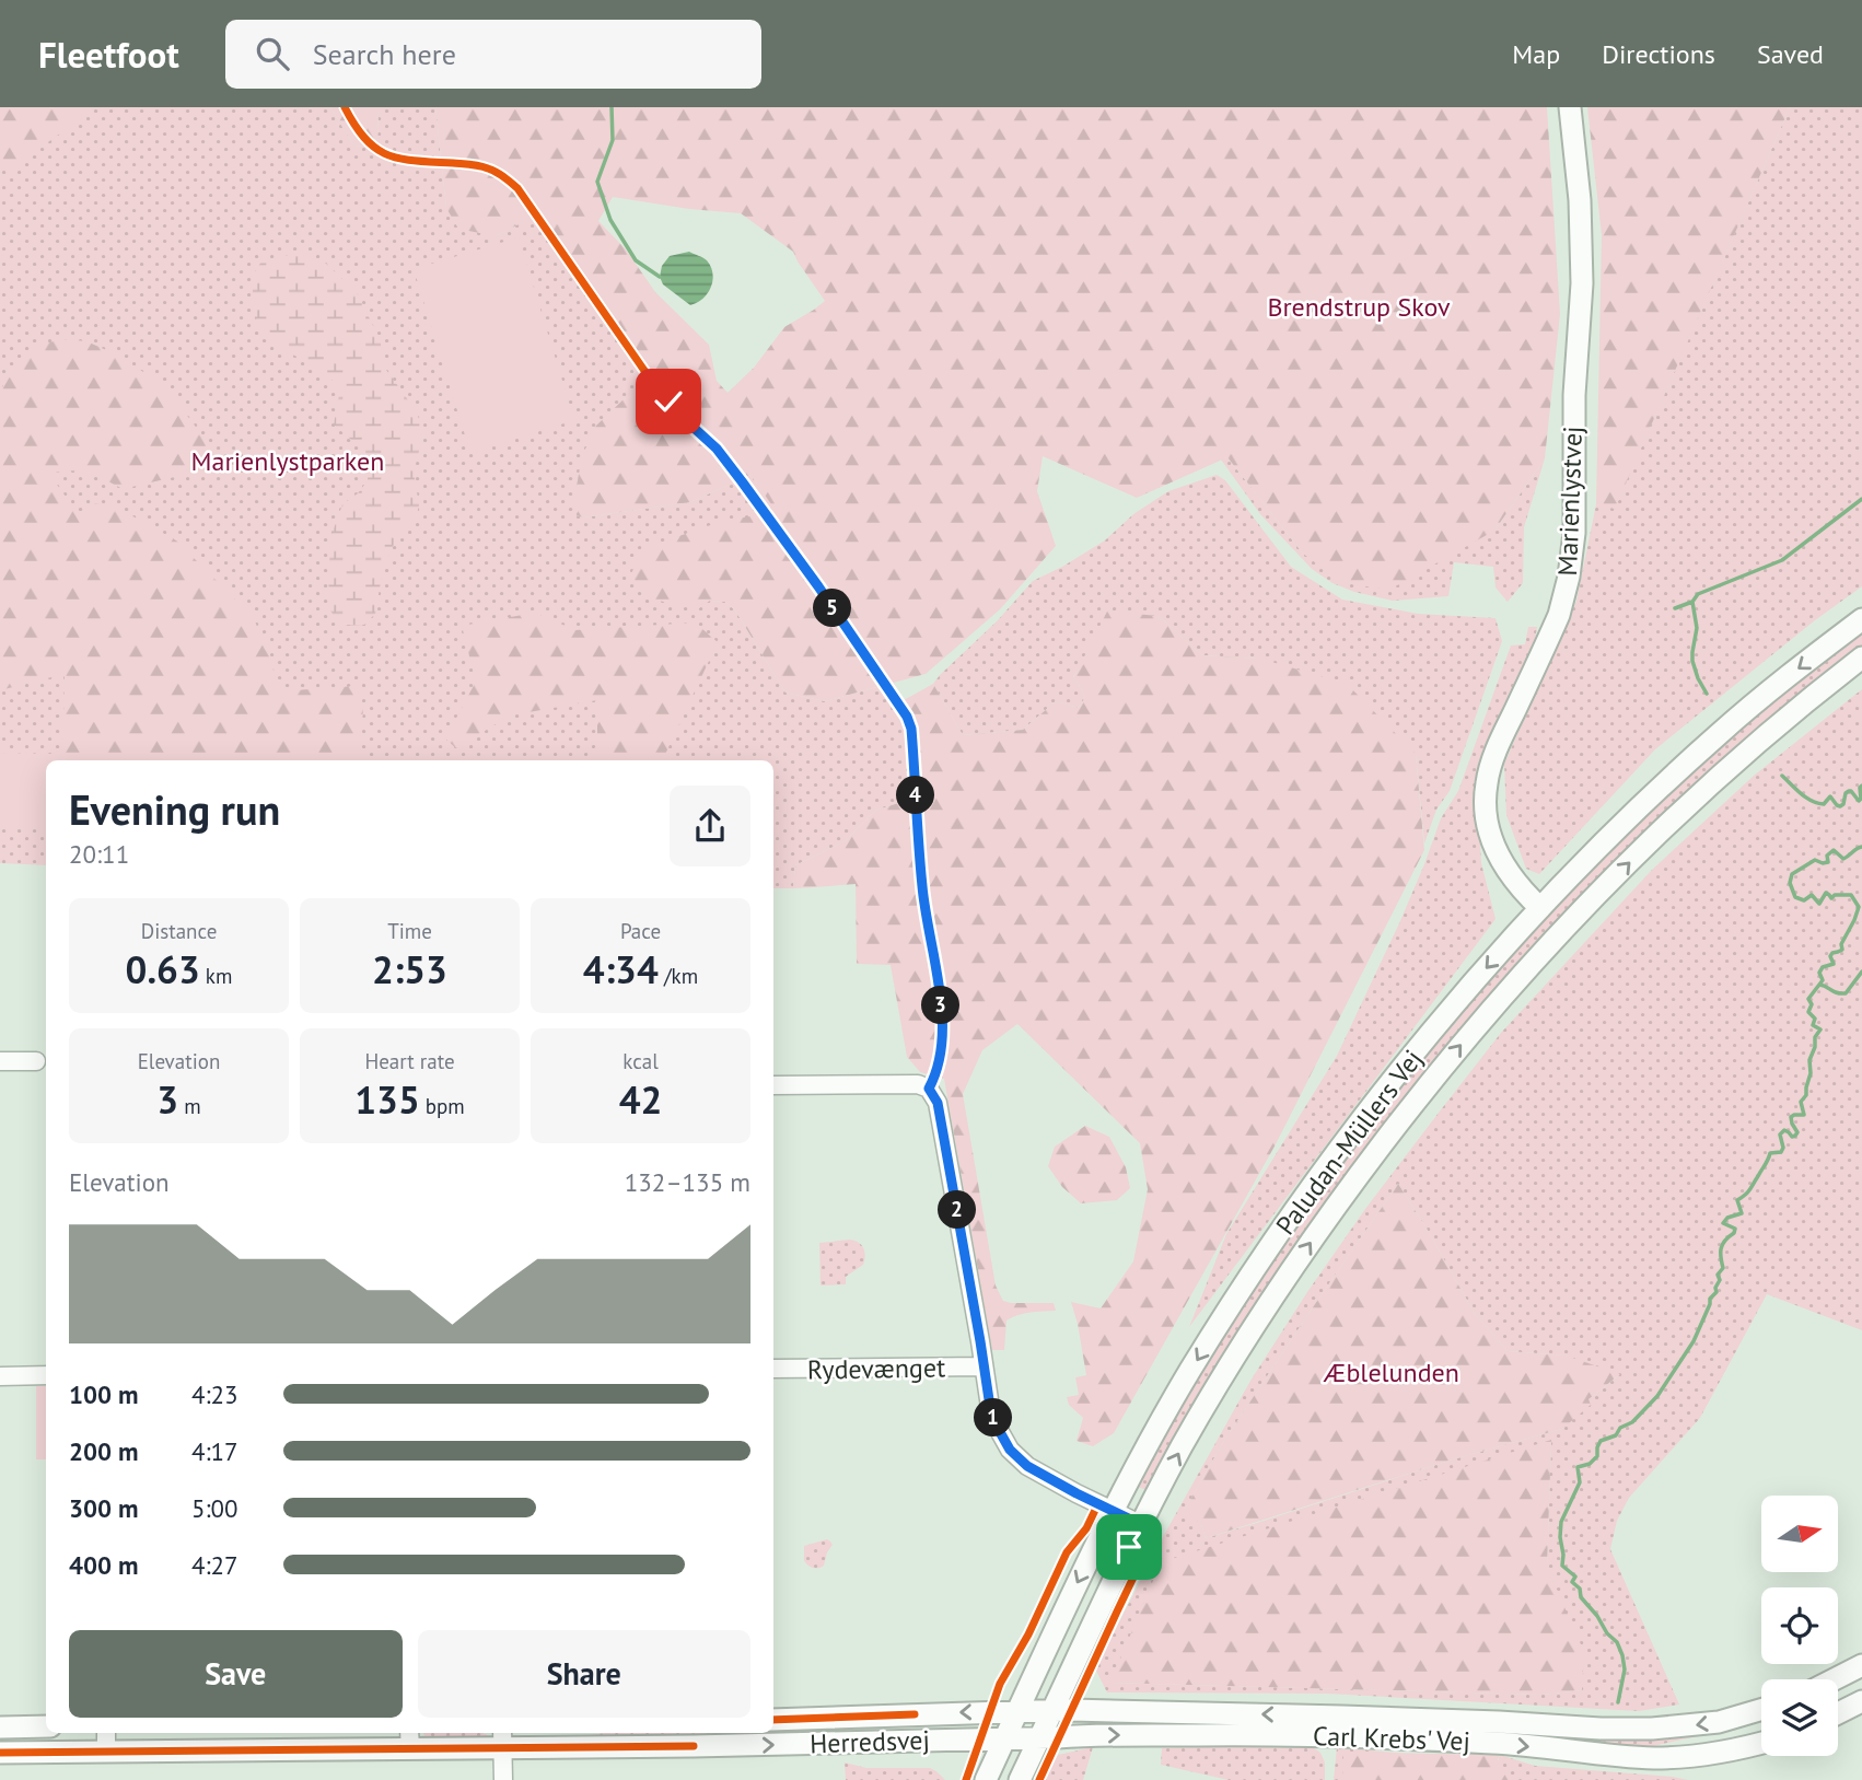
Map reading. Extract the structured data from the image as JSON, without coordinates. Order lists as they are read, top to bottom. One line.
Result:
{"streets":{"street":["Marienlystvej","Paludan-Müllers Vej","Rydevænget","Carl Krebs' Vej","Herredsvej"]},"crossings":[["Marienlystvej","Paludan-Müllers Vej"],["Paludan-Müllers Vej","Rydevænget"],["Paludan-Müllers Vej","Carl Krebs' Vej"],["Paludan-Müllers Vej","Herredsvej"],["Carl Krebs' Vej","Herredsvej"]],"parks":["Brendstrup Skov","Marienlystparken","Æblelunden"],"north":"right","page":{"header":"Fleetfoot","search":"Search here","nav":["Map","Directions","Saved"],"pins":["5","4","3","2","1"],"heading":["Evening run","20:11"],"stats":[["Distance","0.63 km"],["Time","2:53"],["Pace","4:34 /km"],["Elevation","3 m"],["Heart rate","135 bpm"],["kcal","42"]],"chart":["Elevation","132–135 m"],"list":[{"name":"100 m","note":"4:23"},{"name":"200 m","note":"4:17"},{"name":"300 m","note":"5:00"},{"name":"400 m","note":"4:27"}],"buttons":["Save","Share"]}}
